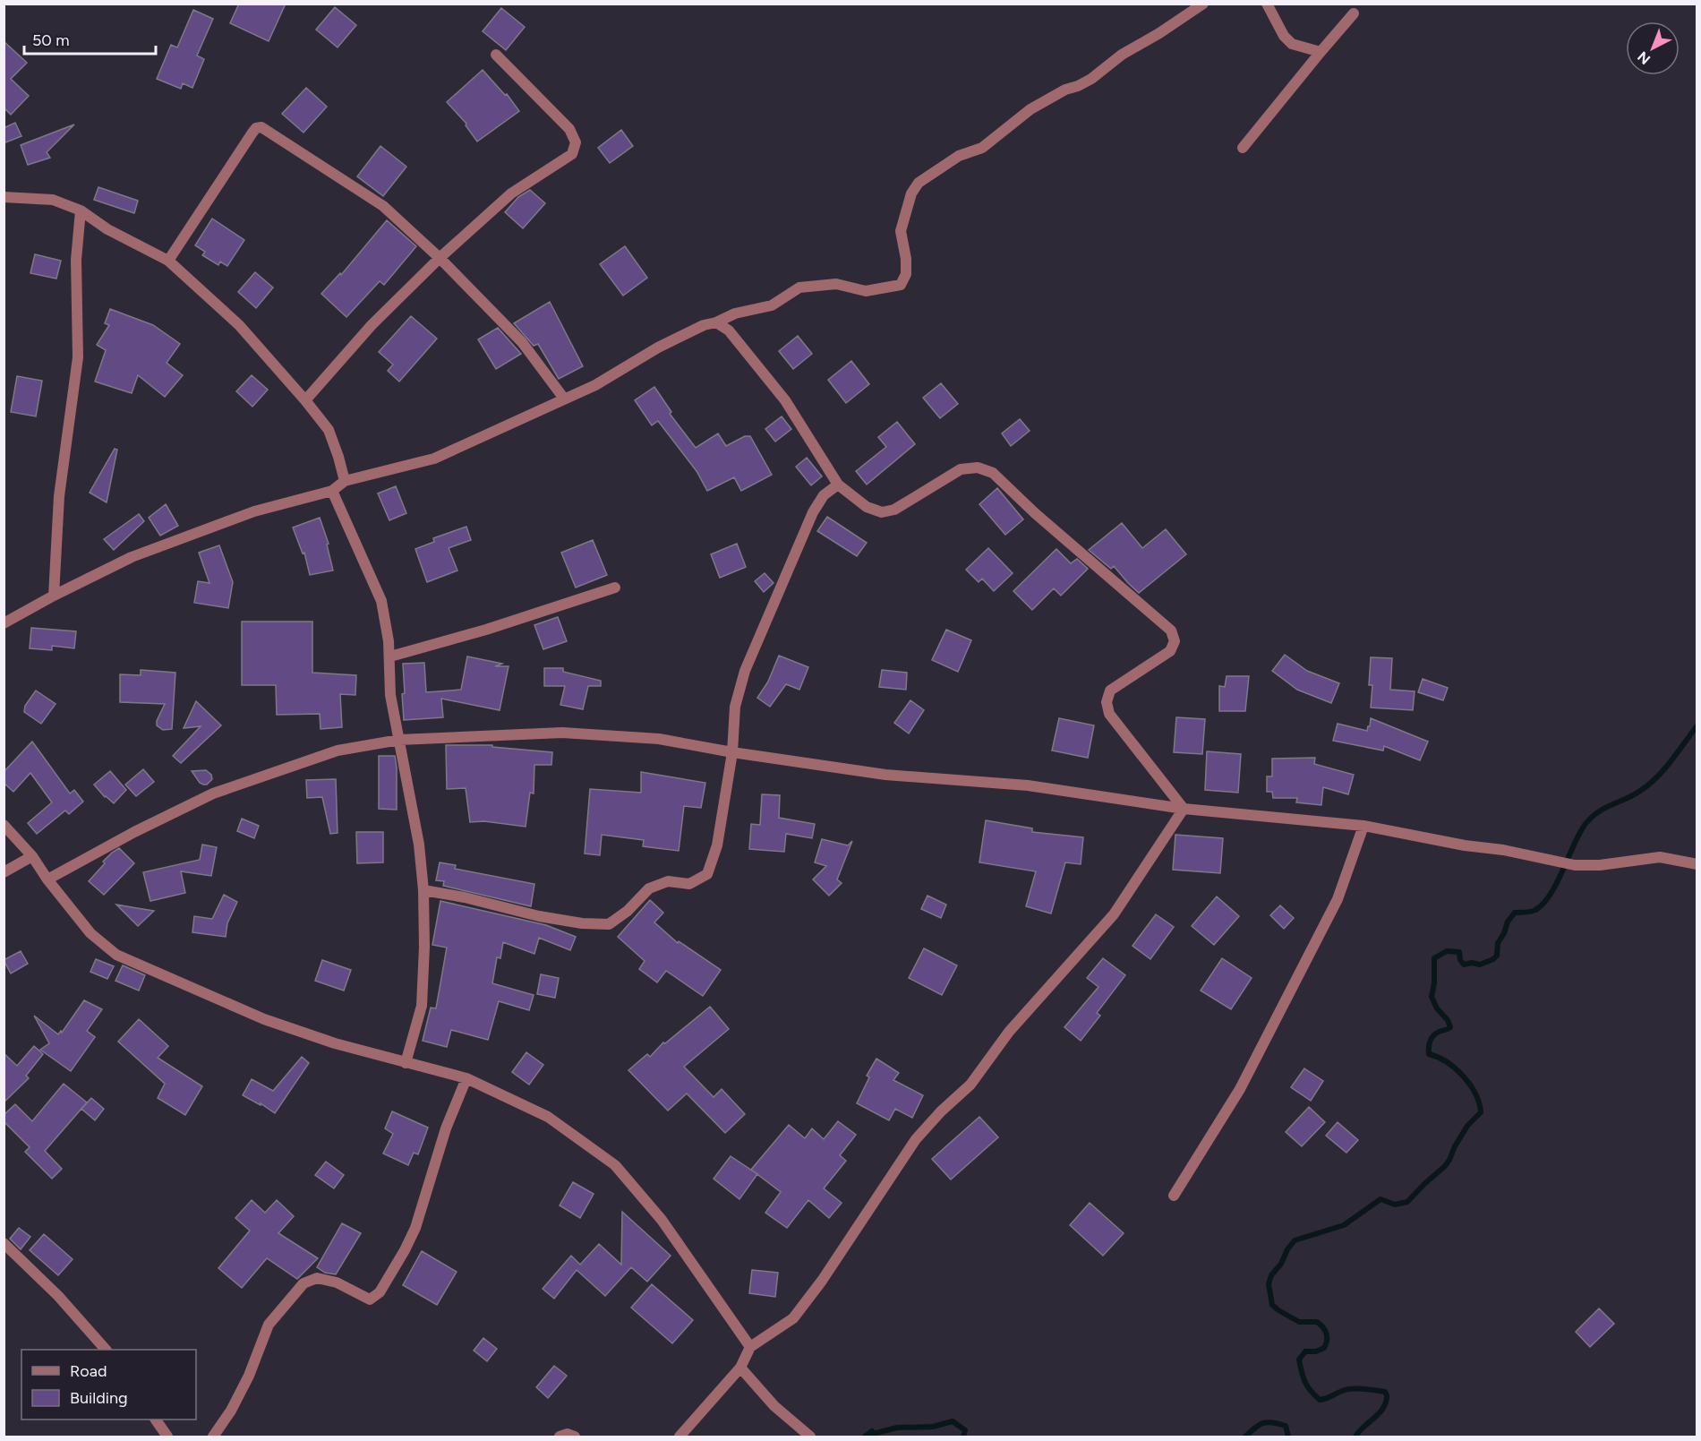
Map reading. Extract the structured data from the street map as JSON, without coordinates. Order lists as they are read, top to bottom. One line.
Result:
{"legend":["Road","Building"],"scale_bar":"50 m","north":"bottom left"}
